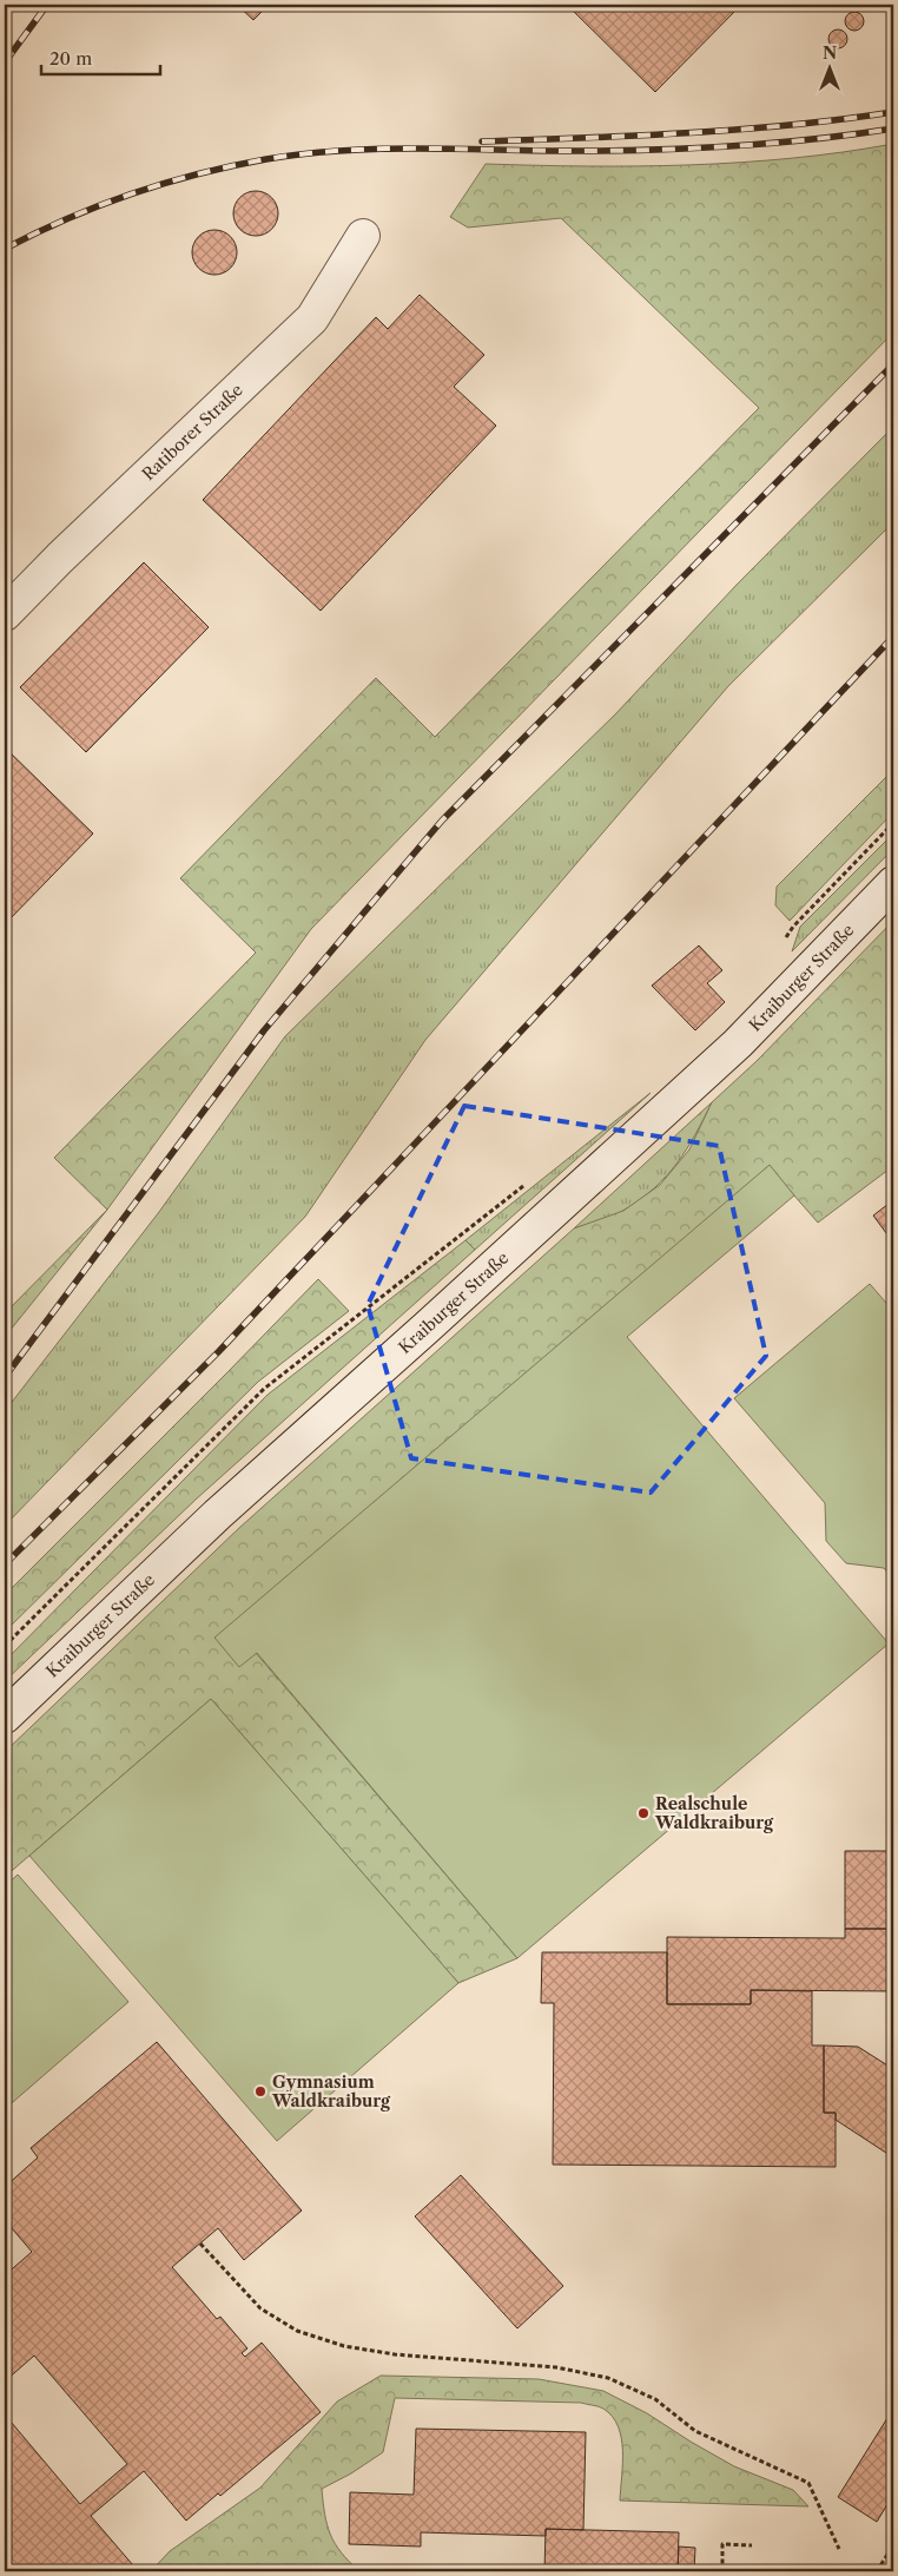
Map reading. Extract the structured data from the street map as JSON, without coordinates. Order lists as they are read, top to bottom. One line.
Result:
{"streets":{"main road":["Ratiborer Straße","Kraiburger Straße"]},"places":["Realschule Waldkraiburg","Gymnasium Waldkraiburg"],"scale_bar":"20 m","north":"top"}
